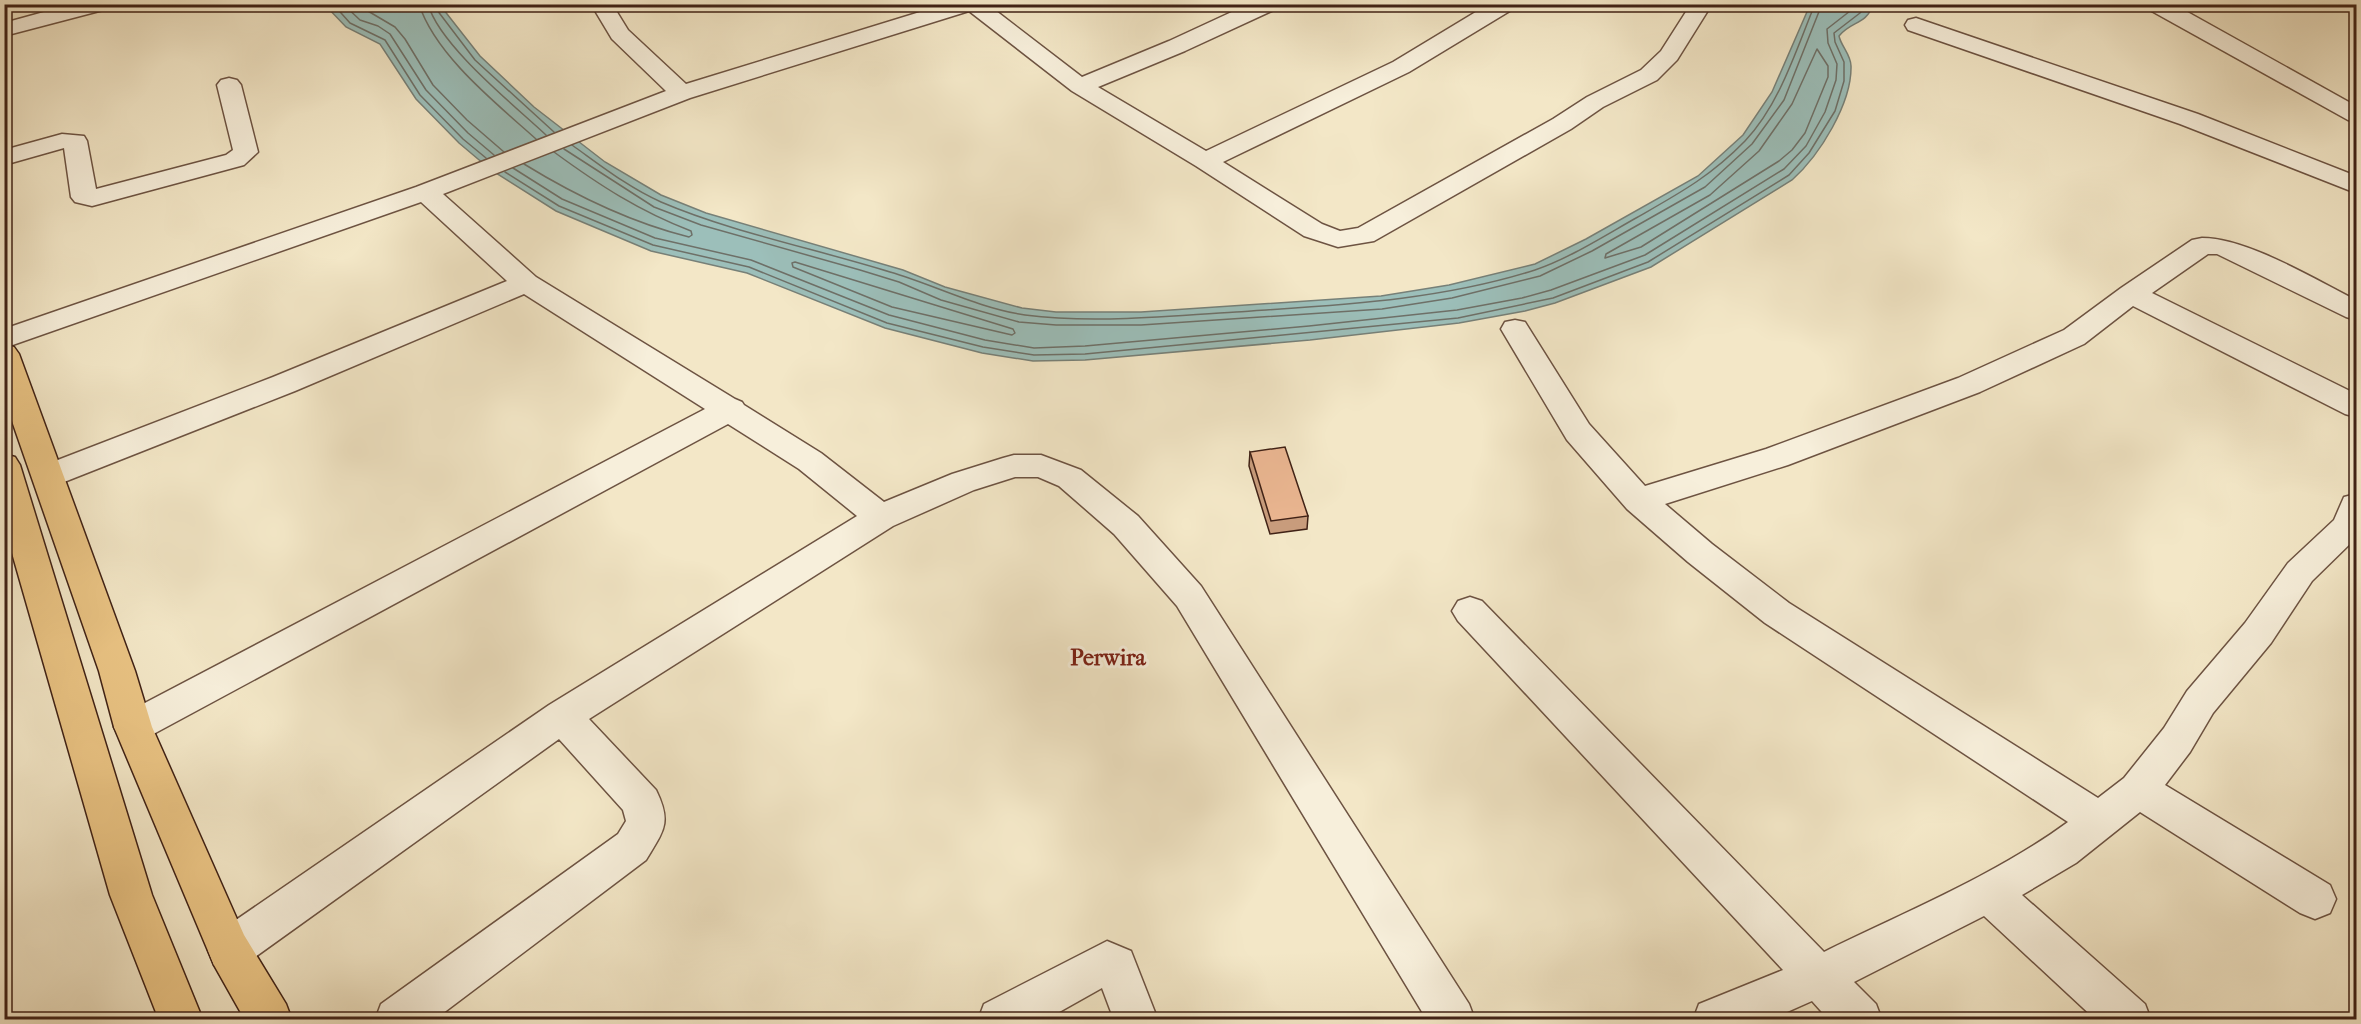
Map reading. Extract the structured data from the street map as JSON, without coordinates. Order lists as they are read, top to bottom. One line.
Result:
{"districts":["Perwira"]}
